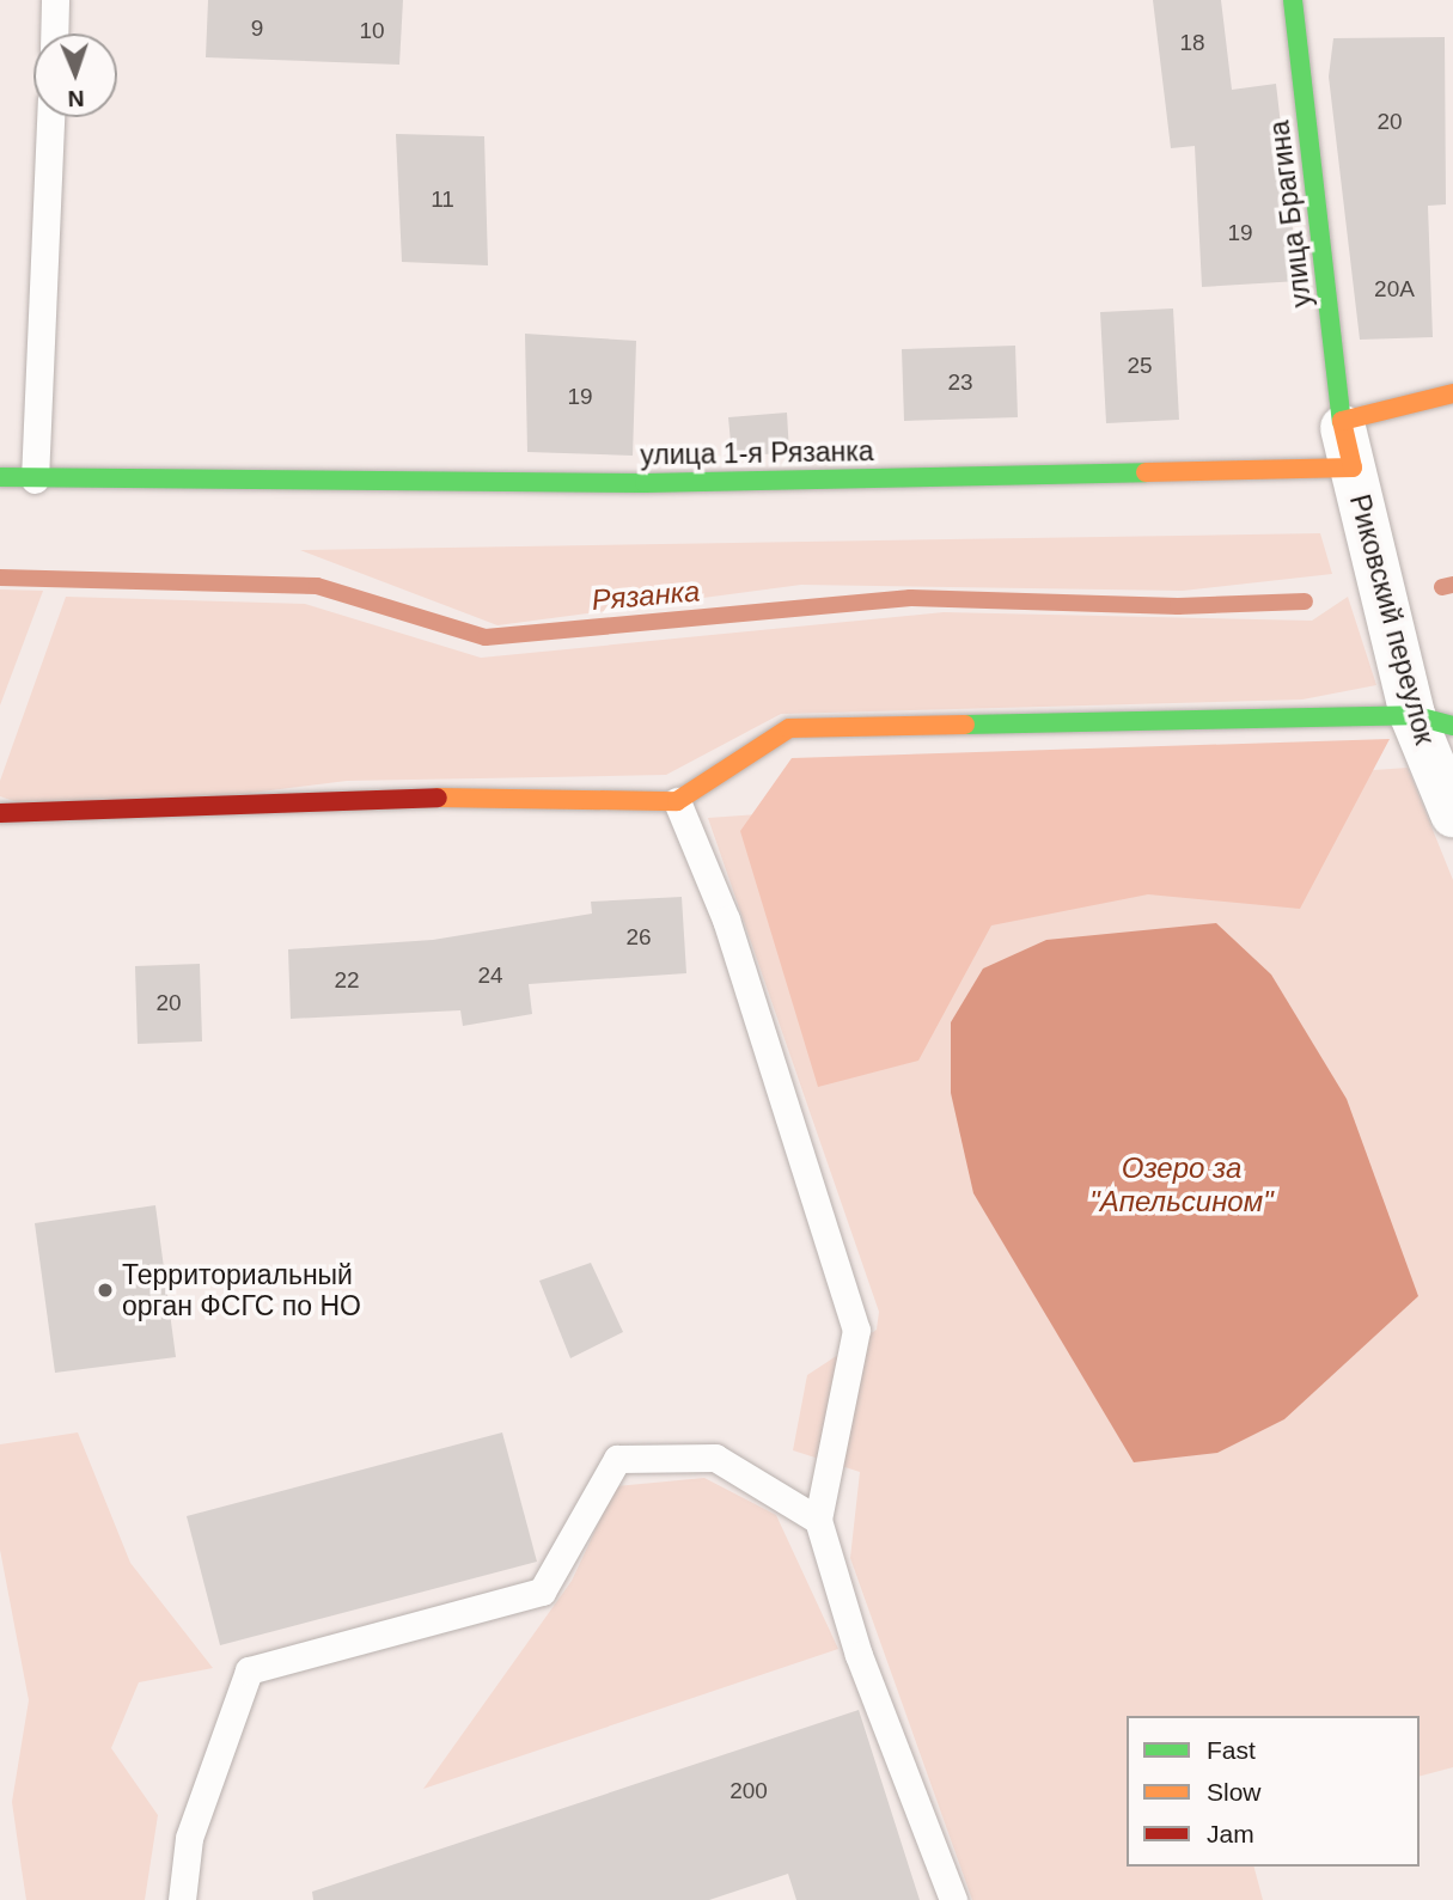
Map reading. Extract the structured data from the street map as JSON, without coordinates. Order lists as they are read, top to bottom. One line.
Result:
{"streets":{"street":["улица Брагина","улица 1-я Рязанка","Риковский переулок"]},"crossings":[["улица Брагина","Риковский переулок"],["улица 1-я Рязанка","Риковский переулок"]],"water":["Рязанка","Озеро за \"Апельсином\""],"places":["Территориальный орган ФСГС по НО"],"house_numbers":["9","10","18","20","11","19","20А","25","23","19","26","24","22","20","200"],"legend":["Fast","Slow","Jam"],"north":"bottom"}
